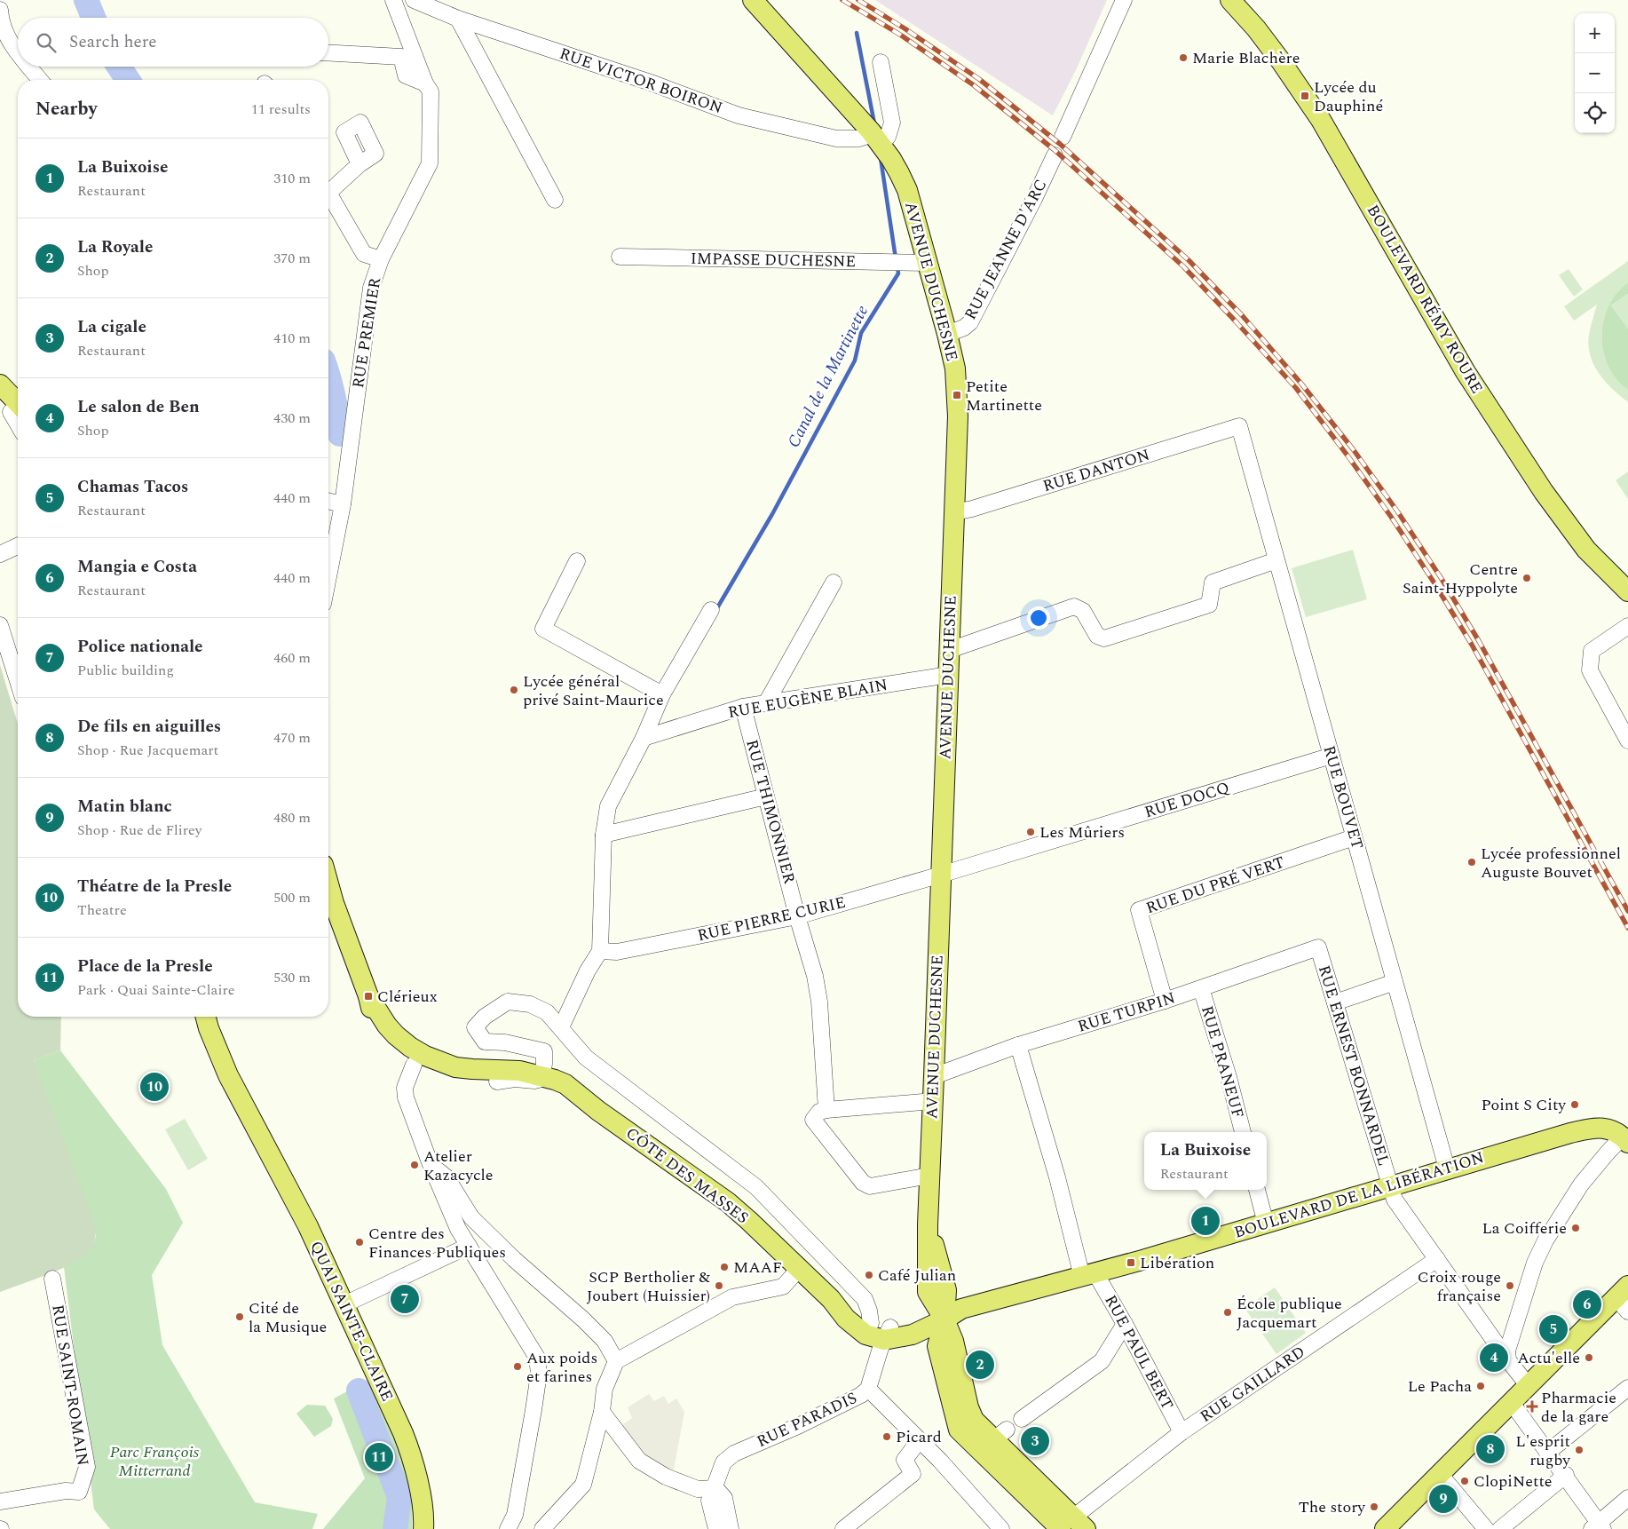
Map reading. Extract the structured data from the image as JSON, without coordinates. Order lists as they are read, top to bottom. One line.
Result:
{"streets":{"main road":["AVENUE DUCHESNE","BOULEVARD RÉMY ROURE","CÔTE DES MASSES","BOULEVARD DE LA LIBÉRATION","QUAI SAINTE-CLAIRE"],"street":["RUE VICTOR BOIRON","RUE JEANNE D'ARC","IMPASSE DUCHESNE","RUE PREMIER","RUE DANTON","RUE EUGÈNE BLAIN","RUE BOUVET","RUE DOCQ","RUE THIMONNIER","RUE DU PRÉ VERT","RUE PIERRE CURIE","RUE TURPIN","RUE PRANEUF","RUE ERNEST BONNARDEL","RUE PAUL BERT","RUE GAILLARD","RUE SAINT-ROMAIN","RUE PARADIS"]},"crossings":[["RUE VICTOR BOIRON","AVENUE DUCHESNE"],["RUE JEANNE D'ARC","AVENUE DUCHESNE"],["IMPASSE DUCHESNE","AVENUE DUCHESNE"],["AVENUE DUCHESNE","RUE DANTON"],["AVENUE DUCHESNE","RUE EUGÈNE BLAIN"],["AVENUE DUCHESNE","RUE DOCQ"],["AVENUE DUCHESNE","RUE PIERRE CURIE"],["AVENUE DUCHESNE","RUE TURPIN"],["AVENUE DUCHESNE","BOULEVARD DE LA LIBÉRATION"],["RUE DANTON","RUE BOUVET"],["RUE EUGÈNE BLAIN","RUE THIMONNIER"],["RUE BOUVET","RUE DOCQ"],["RUE BOUVET","RUE DU PRÉ VERT"],["RUE BOUVET","BOULEVARD DE LA LIBÉRATION"],["RUE DOCQ","RUE PIERRE CURIE"],["RUE THIMONNIER","RUE PIERRE CURIE"],["RUE DU PRÉ VERT","RUE TURPIN"],["RUE TURPIN","RUE PRANEUF"],["RUE TURPIN","RUE ERNEST BONNARDEL"],["RUE TURPIN","RUE PAUL BERT"],["RUE ERNEST BONNARDEL","BOULEVARD DE LA LIBÉRATION"],["RUE ERNEST BONNARDEL","RUE GAILLARD"],["CÔTE DES MASSES","RUE PARADIS"],["BOULEVARD DE LA LIBÉRATION","RUE PAUL BERT"],["RUE PAUL BERT","RUE GAILLARD"]],"water":["Canal de la Martinette"],"parks":["Parc François Mitterrand"],"places":{"other":["Marie Blachère","Centre Saint-Hyppolyte","Lycée général privé Saint-Maurice","Les Mûriers","Lycée professionnel Auguste Bouvet","Point S City","Atelier Kazacycle","La Coifferie","Centre des Finances Publiques","MAAF","Café Julian","SCP Bertholier & Joubert (Huissier)","Croix rouge française","École publique Jacquemart","Cité de la Musique","Actu'elle","Aux poids et farines","Le Pacha","Picard","L'esprit rugby","ClopiNette","The story"],"transit":["Lycée du Dauphiné","Petite Martinette","Clérieux","Libération"],"health":["Pharmacie de la gare"]},"page":{"map_buttons":["+","−"],"search":"Search here","heading":["Nearby","11 results"],"list":[{"mark":"1","name":"La Buixoise","note":"Restaurant","value":"310 m"},{"mark":"2","name":"La Royale","note":"Shop","value":"370 m"},{"mark":"3","name":"La cigale","note":"Restaurant","value":"410 m"},{"mark":"4","name":"Le salon de Ben","note":"Shop","value":"430 m"},{"mark":"5","name":"Chamas Tacos","note":"Restaurant","value":"440 m"},{"mark":"6","name":"Mangia e Costa","note":"Restaurant","value":"440 m"},{"mark":"7","name":"Police nationale","note":"Public building","value":"460 m"},{"mark":"8","name":"De fils en aiguilles","note":"Shop · Rue Jacquemart","value":"470 m"},{"mark":"9","name":"Matin blanc","note":"Shop · Rue de Flirey","value":"480 m"},{"mark":"10","name":"Théatre de la Presle","note":"Theatre","value":"500 m"},{"mark":"11","name":"Place de la Presle","note":"Park · Quai Sainte-Claire","value":"530 m"}],"pins":["10","1","7","6","5","4","2","3","8","11","9"],"popup":["La Buixoise","Restaurant"]}}
